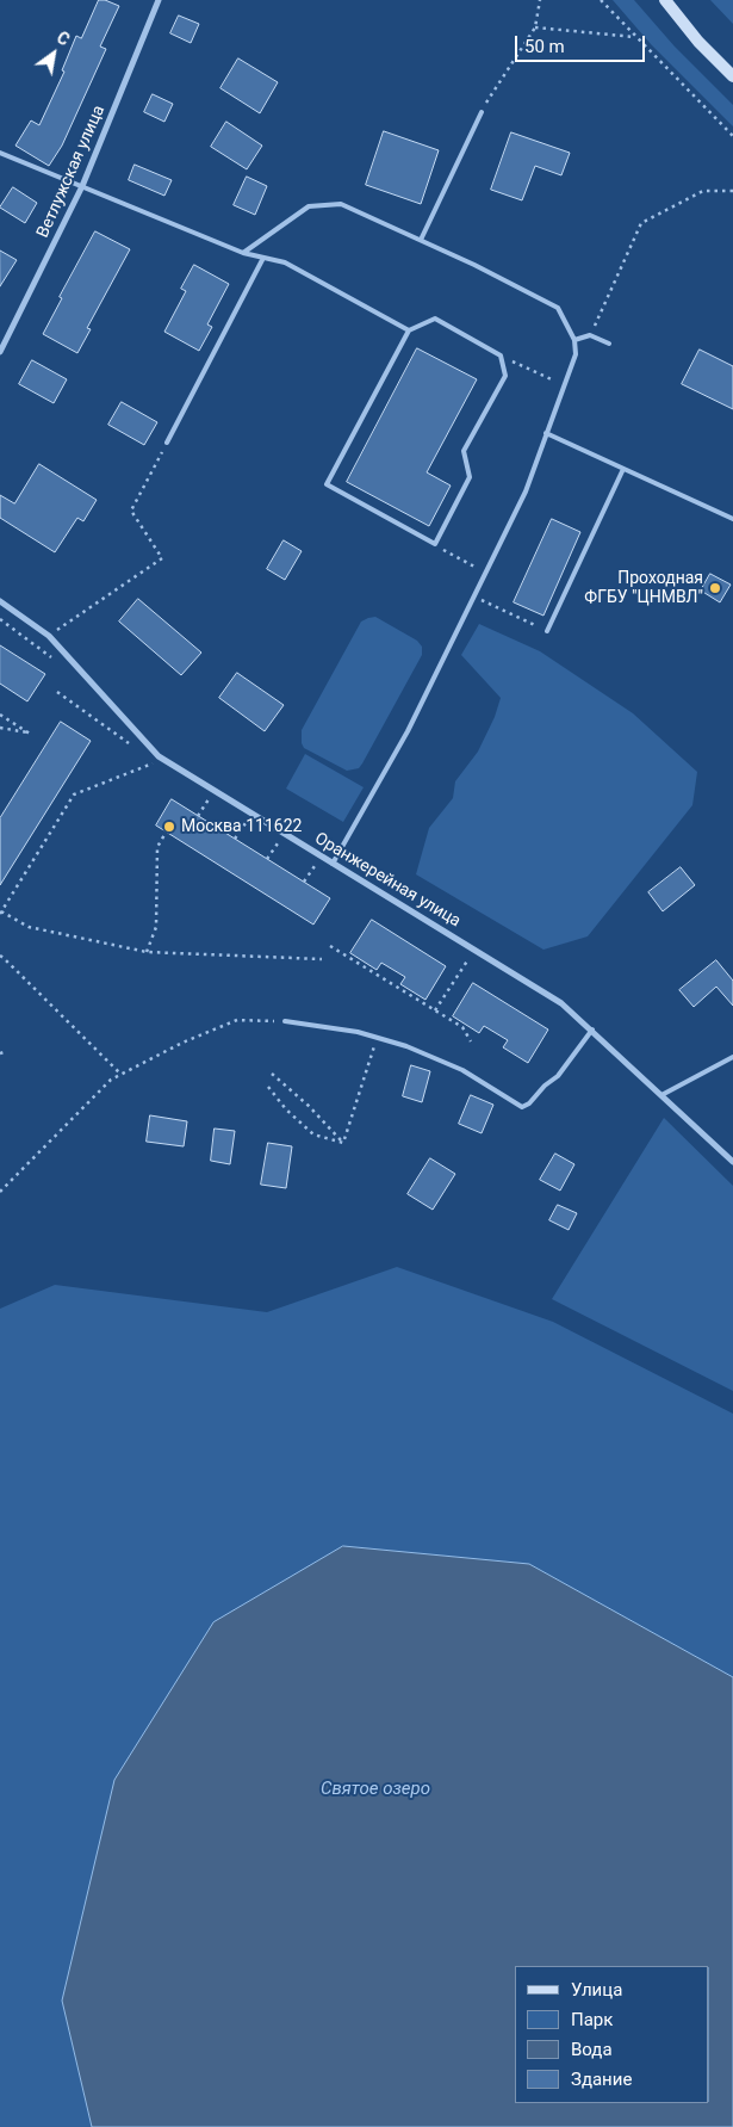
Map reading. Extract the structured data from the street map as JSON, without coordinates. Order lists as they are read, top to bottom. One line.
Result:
{"streets":{"street":["Ветлужская улица","Оранжерейная улица"]},"water":["Святое озеро"],"places":["Проходная ФГБУ \"ЦНМВЛ\"","Москва 111622"],"legend":["Улица","Парк","Вода","Здание"],"scale_bar":"50 m","north":"top right"}
